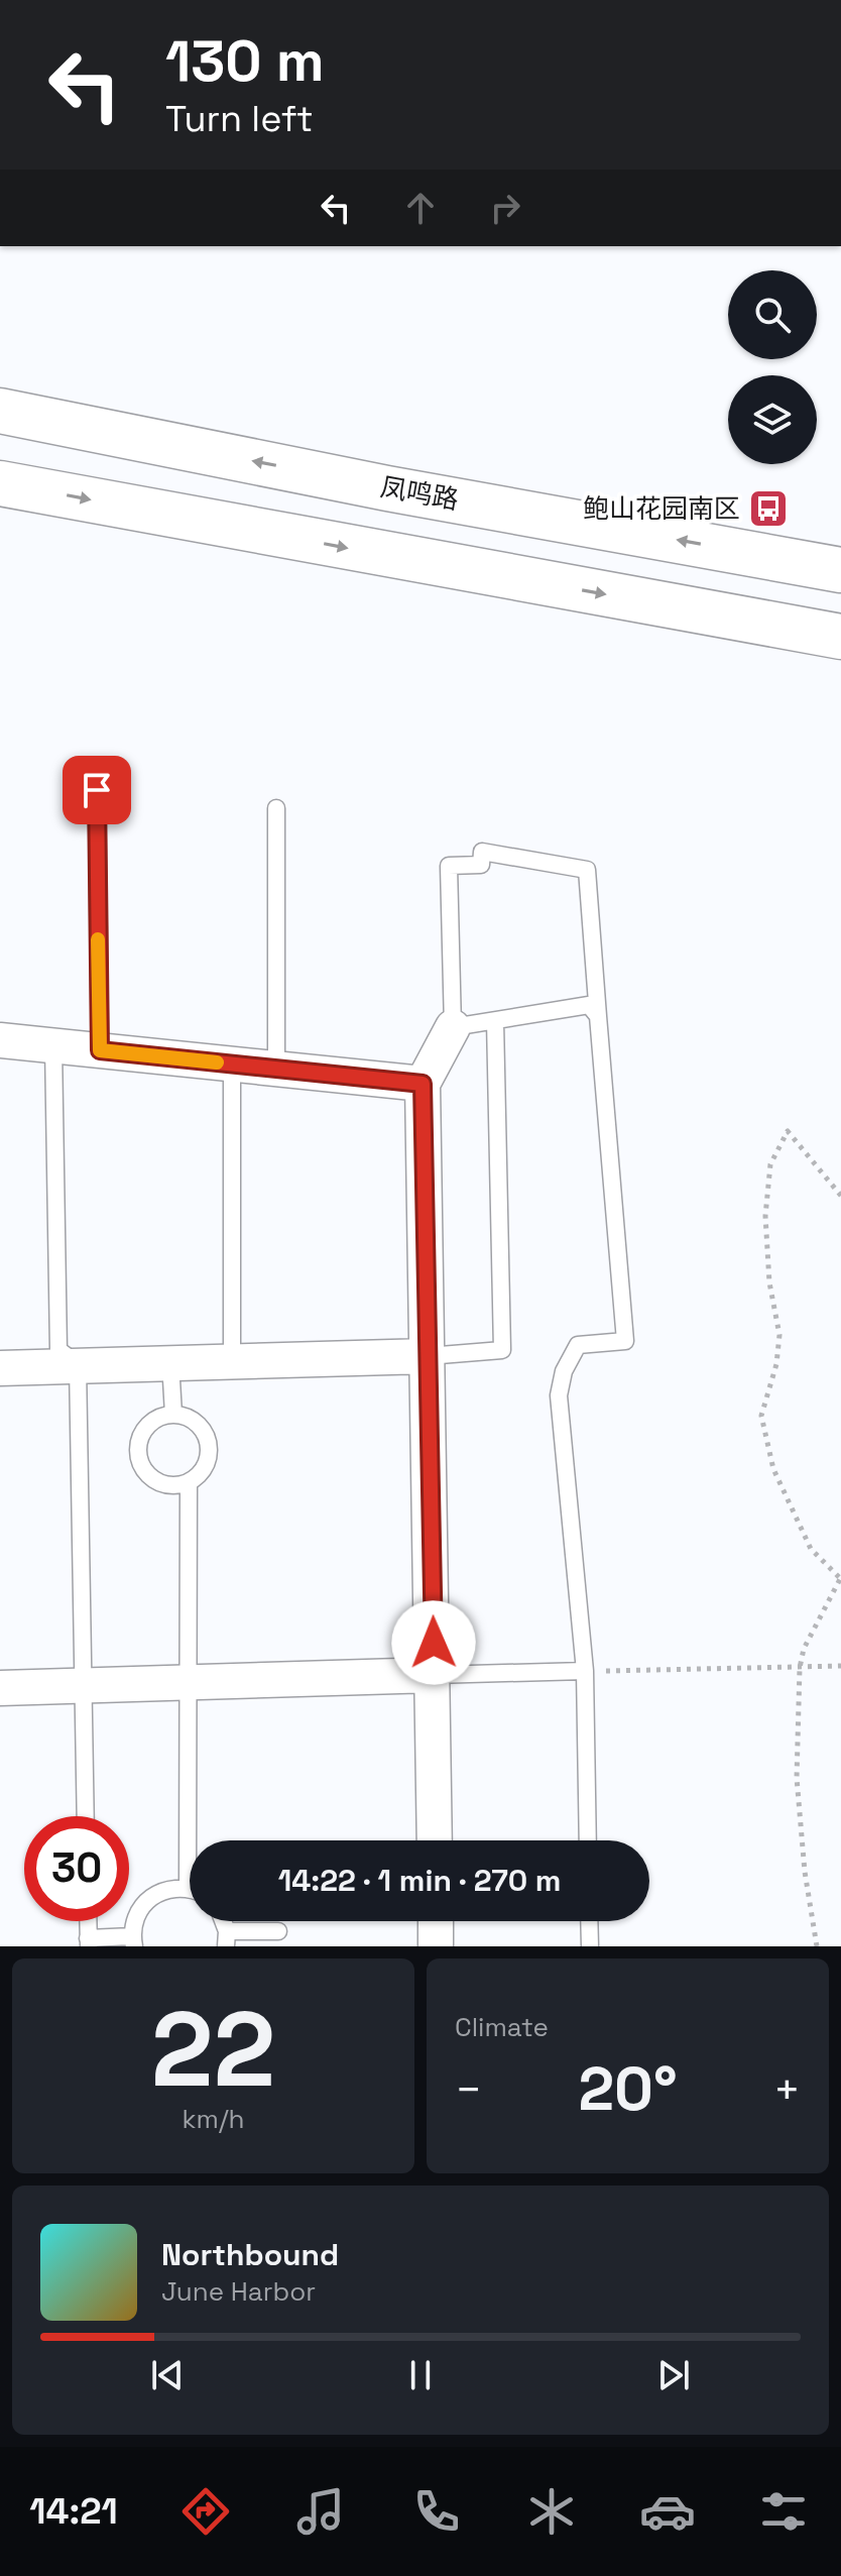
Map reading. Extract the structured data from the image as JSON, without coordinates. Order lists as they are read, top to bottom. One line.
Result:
{"streets":{"main road":["凤鸣路"]},"places":{"bus stop":["鲍山花园南区"]},"page":{"turn":["130 m","Turn left"],"limit":"30","trip":"14:22 · 1 min · 270 m","tile":[["22","km/h"],"Climate"],"heat":["−","20°","+"],"song":["Northbound","June Harbor"],"tabs":"14:21"}}
